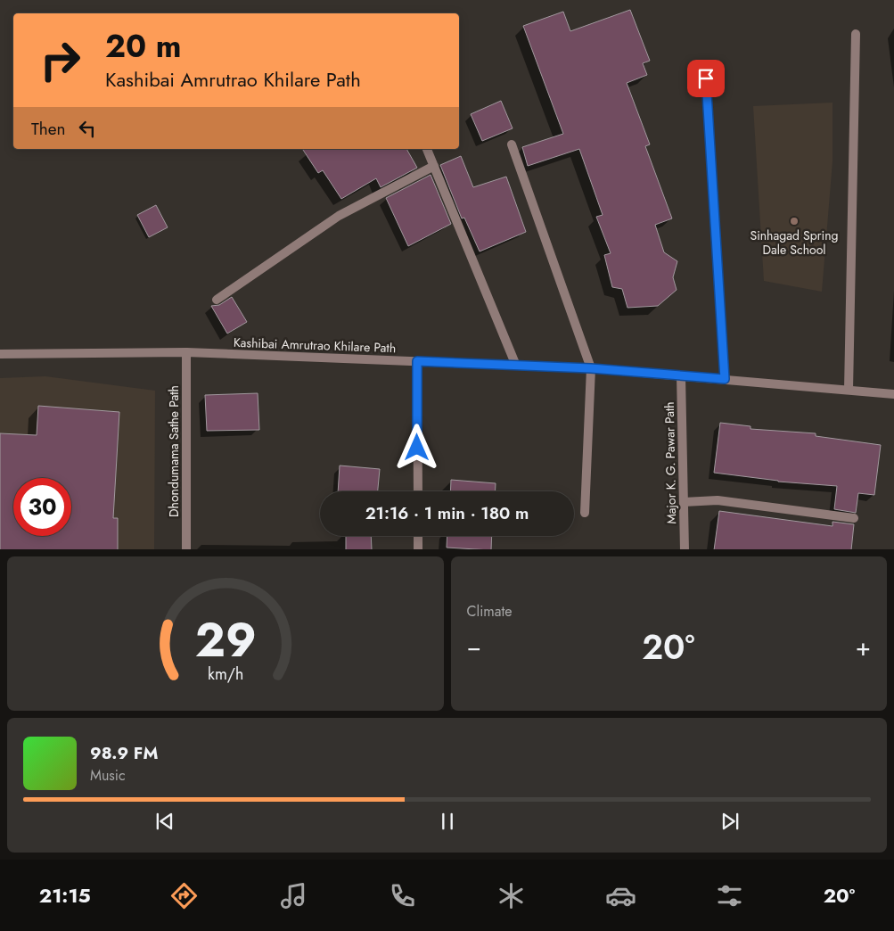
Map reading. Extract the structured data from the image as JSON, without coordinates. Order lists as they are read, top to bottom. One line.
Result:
{"streets":{"street":["Kashibai Amrutrao Khilare Path","Dhondumama Sathe Path","Major K. G. Pawar Path"]},"crossings":[["Kashibai Amrutrao Khilare Path","Dhondumama Sathe Path"],["Kashibai Amrutrao Khilare Path","Major K. G. Pawar Path"]],"places":["Sinhagad Spring Dale School"],"page":{"turn":["20 m","Kashibai Amrutrao Khilare Path"],"then":"Then","limit":"30","trip":"21:16 · 1 min · 180 m","tile":"Climate","heat":["−","20°","+"],"song":["98.9 FM","Music"],"tabs":["21:15","20°"],"gauge":["29","km/h"]}}
